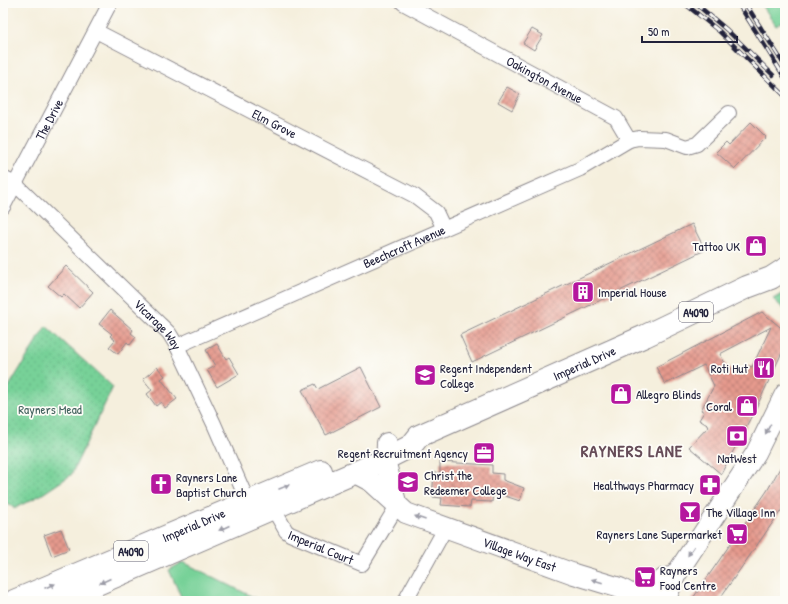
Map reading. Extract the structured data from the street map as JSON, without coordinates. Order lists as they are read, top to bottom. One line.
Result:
{"streets":{"main road":["A4090","Imperial Drive"],"street":["Oakington Avenue","The Drive","Elm Grove","Beechcroft Avenue","Vicarage Way","Imperial Court","Village Way East"]},"crossings":[["Oakington Avenue","Beechcroft Avenue"],["The Drive","Elm Grove"],["The Drive","Vicarage Way"],["Elm Grove","Beechcroft Avenue"],["Beechcroft Avenue","Vicarage Way"],["Vicarage Way","Imperial Drive"],["Vicarage Way","Imperial Court"],["Imperial Drive","Imperial Court"],["Imperial Drive","Village Way East"],["Imperial Court","Village Way East"]],"one_way":["Village Way East"],"districts":["RAYNERS LANE"],"parks":["Rayners Mead"],"places":{"shop":["Tattoo UK","Allegro Blinds","Coral"],"building":["Imperial House"],"restaurant":["Roti Hut"],"school or university":["Regent Independent College","Christ the Redeemer College"],"bank":["NatWest"],"office":["Regent Recruitment Agency"],"church":["Rayners Lane Baptist Church"],"pharmacy":["Healthways Pharmacy"],"bar":["The Village Inn"],"supermarket":["Rayners Lane Supermarket","Rayners Food Centre"]},"scale_bar":"50 m"}
